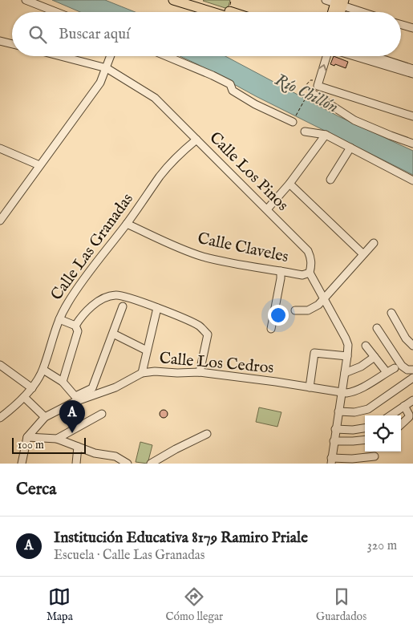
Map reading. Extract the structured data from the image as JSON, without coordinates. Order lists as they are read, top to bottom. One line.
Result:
{"streets":{"street":["Calle Los Pinos","Calle Las Granadas","Calle Claveles","Calle Los Cedros"]},"crossings":[["Calle Los Pinos","Calle Las Granadas"],["Calle Los Pinos","Calle Claveles"],["Calle Los Pinos","Calle Los Cedros"],["Calle Las Granadas","Calle Claveles"]],"water":["Río Chillón"],"scale_bar":"100 m","page":{"search":"Buscar aquí","pins":"A","scale":"100 m","heading":"Cerca","list":[{"mark":"A","name":"Institución Educativa 8179 Ramiro Priale","note":"Escuela · Calle Las Granadas","value":"320 m"}],"nav":["Mapa","Cómo llegar","Guardados"]}}
